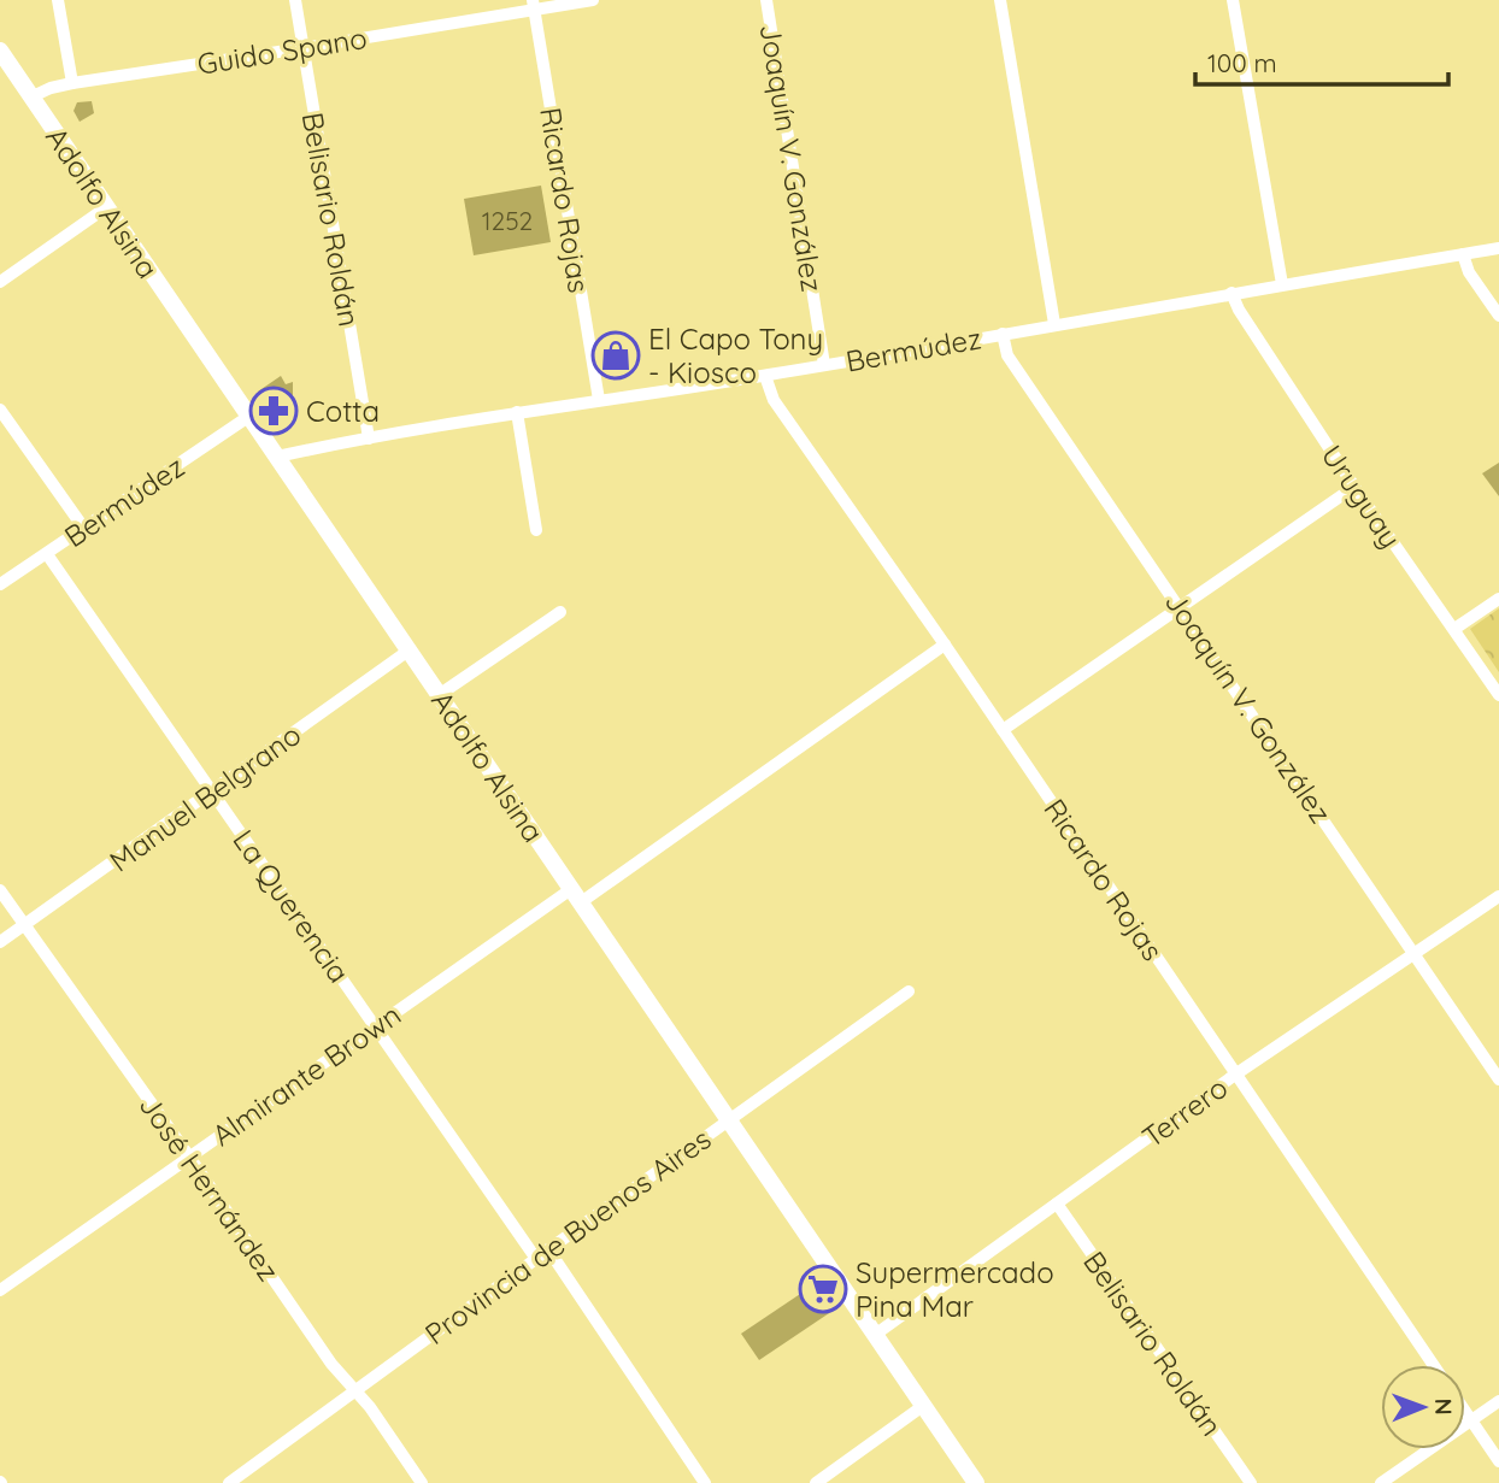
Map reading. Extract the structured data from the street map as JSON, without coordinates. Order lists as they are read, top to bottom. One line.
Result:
{"streets":{"street":["Guido Spano","Joaquín V. González","Ricardo Rojas","Adolfo Alsina","Belisario Roldán","Bermúdez","Uruguay","Manuel Belgrano","La Querencia","Almirante Brown","Terrero","José Hernández","Provincia de Buenos Aires"]},"crossings":[["Guido Spano","Ricardo Rojas"],["Guido Spano","Adolfo Alsina"],["Guido Spano","Belisario Roldán"],["Joaquín V. González","Bermúdez"],["Joaquín V. González","Terrero"],["Ricardo Rojas","Bermúdez"],["Ricardo Rojas","Almirante Brown"],["Ricardo Rojas","Terrero"],["Adolfo Alsina","Bermúdez"],["Adolfo Alsina","Manuel Belgrano"],["Adolfo Alsina","Almirante Brown"],["Adolfo Alsina","Terrero"],["Adolfo Alsina","Provincia de Buenos Aires"],["Belisario Roldán","Bermúdez"],["Belisario Roldán","Terrero"],["Bermúdez","Uruguay"],["Bermúdez","La Querencia"],["Manuel Belgrano","La Querencia"],["Manuel Belgrano","José Hernández"],["La Querencia","Almirante Brown"],["La Querencia","Provincia de Buenos Aires"],["Almirante Brown","José Hernández"],["José Hernández","Provincia de Buenos Aires"]],"places":{"shop":["El Capo Tony - Kiosco"],"pharmacy":["Cotta"],"supermarket":["Supermercado Pina Mar"]},"house_numbers":["1252"],"scale_bar":"100 m","north":"right"}
